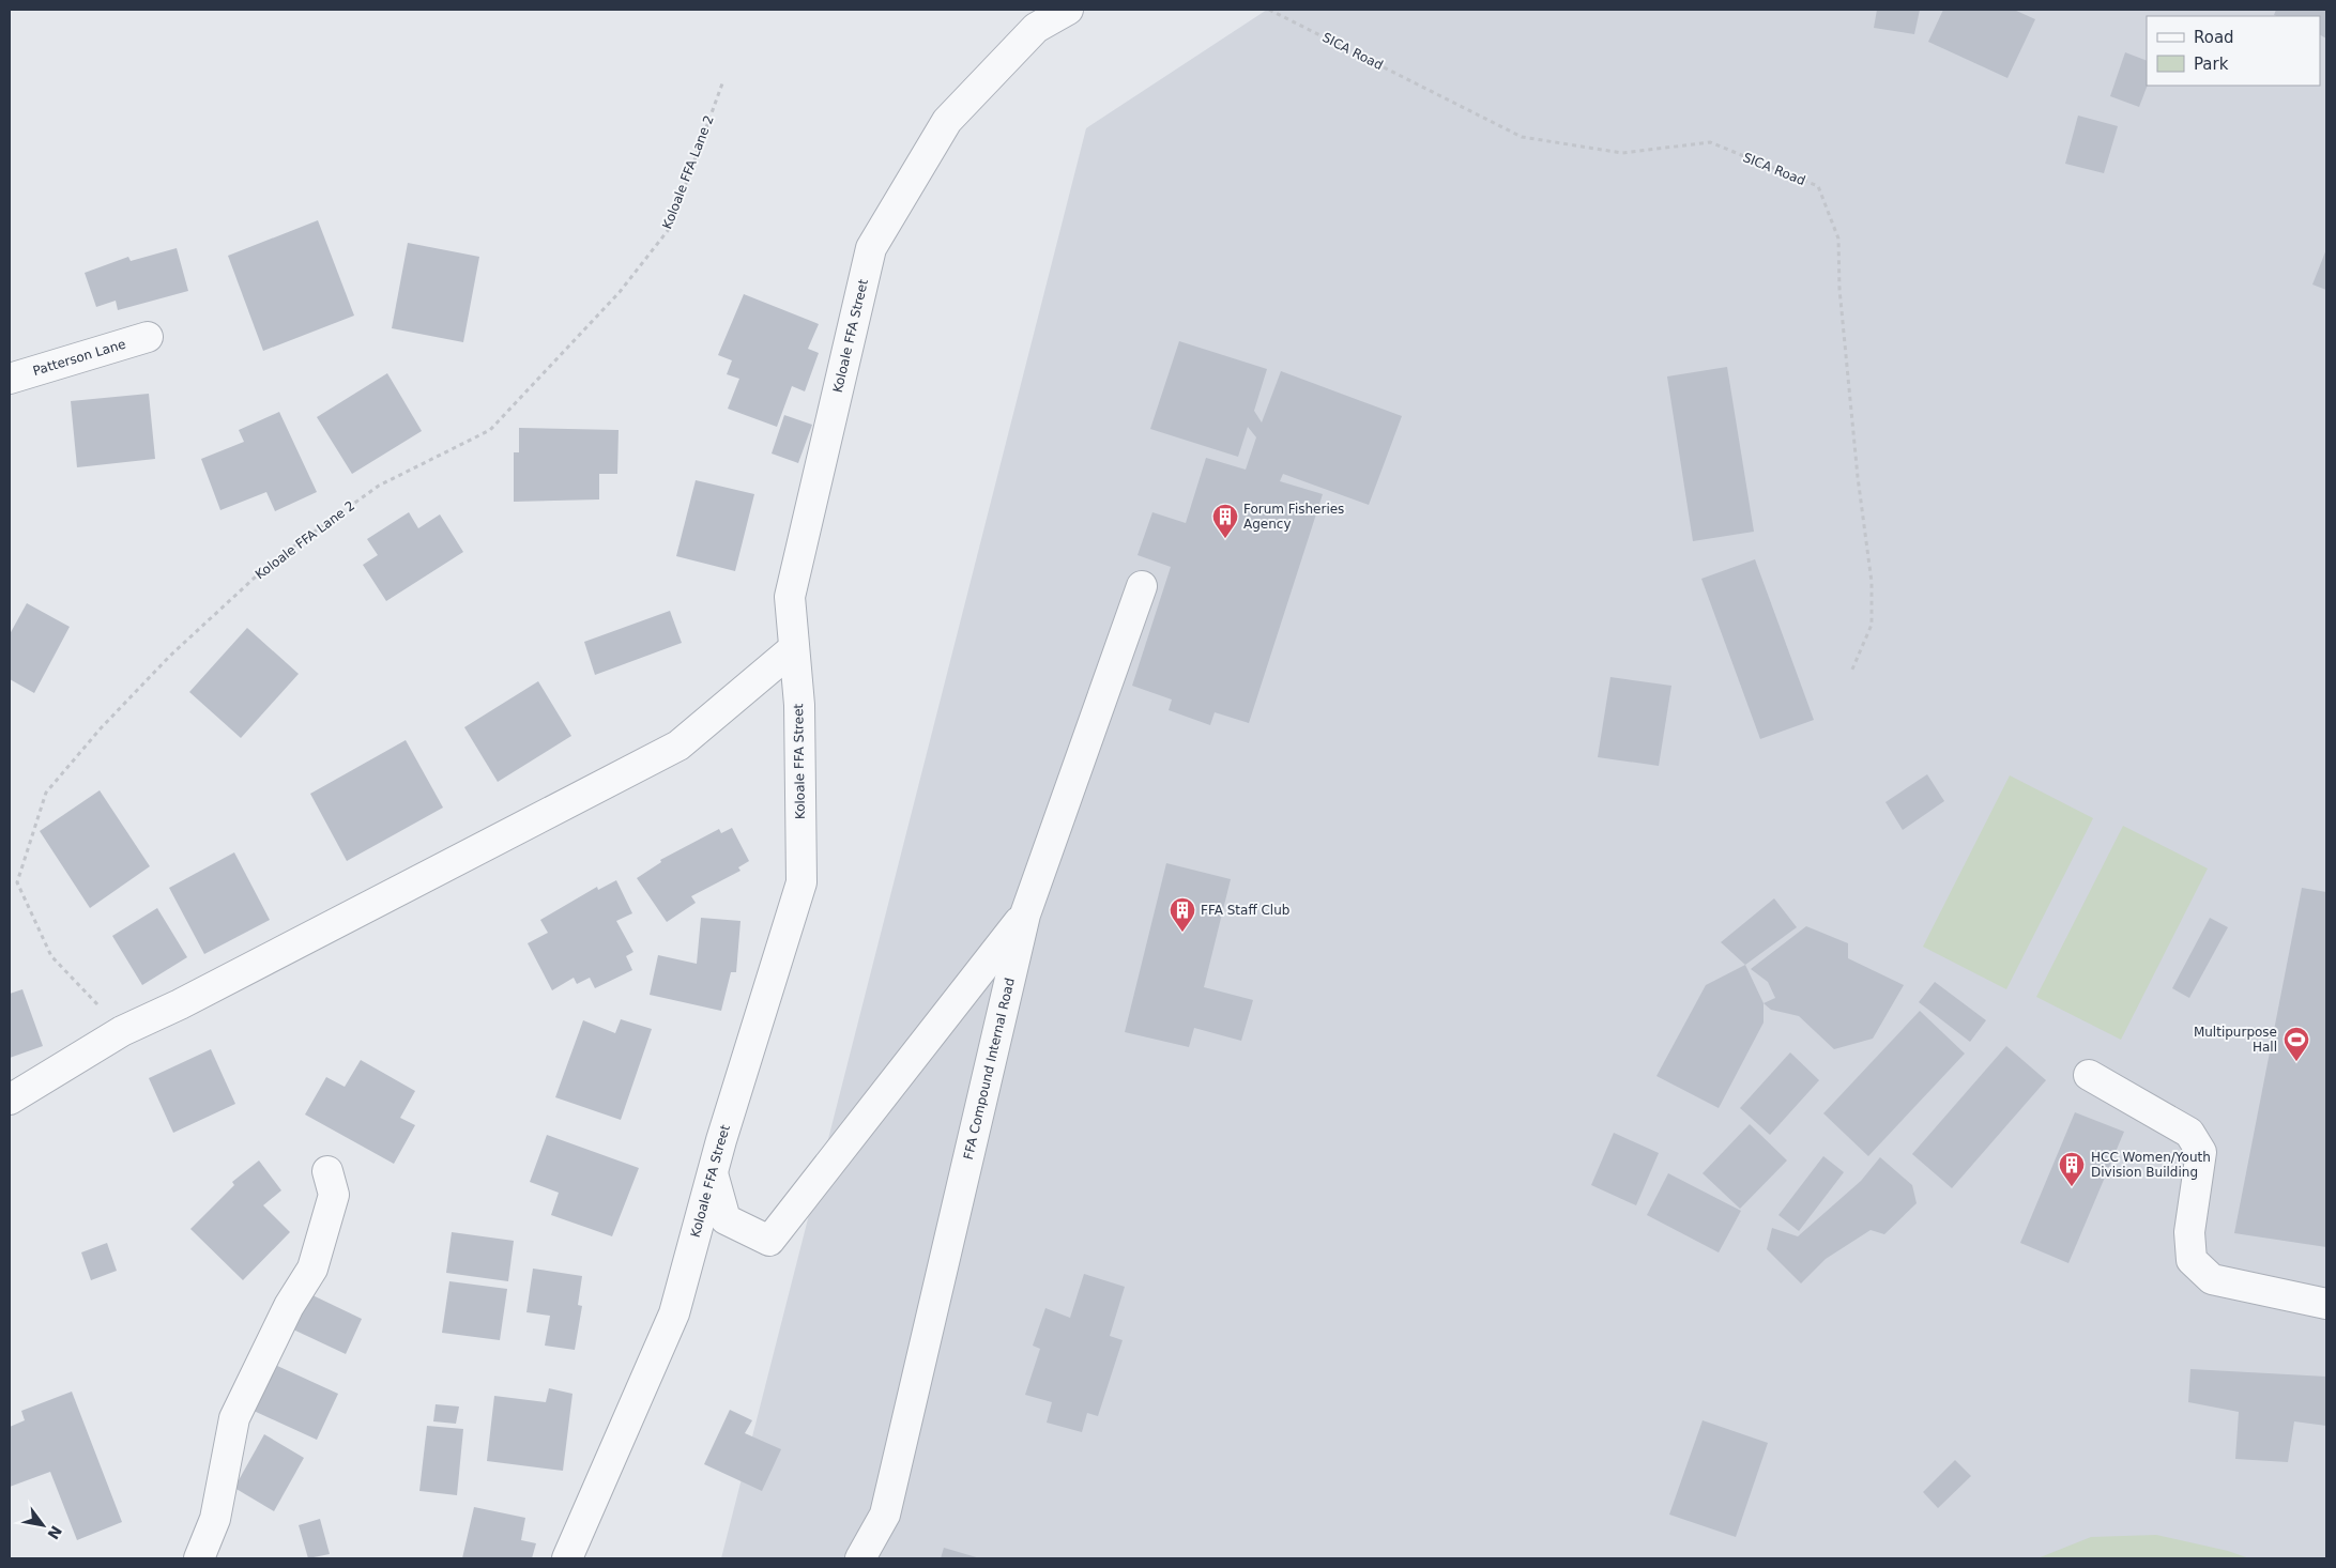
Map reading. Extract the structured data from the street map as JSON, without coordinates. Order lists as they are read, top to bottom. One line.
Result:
{"streets":{"street":["Koloale FFA Street","Patterson Lane","FFA Compound Internal Road"],"path":["SICA Road","Koloale FFA Lane 2"]},"places":{"building":["Forum Fisheries Agency","FFA Staff Club","HCC Women/Youth Division Building"],"sports":["Multipurpose Hall"]},"legend":["Road","Park"],"north":"bottom right"}
